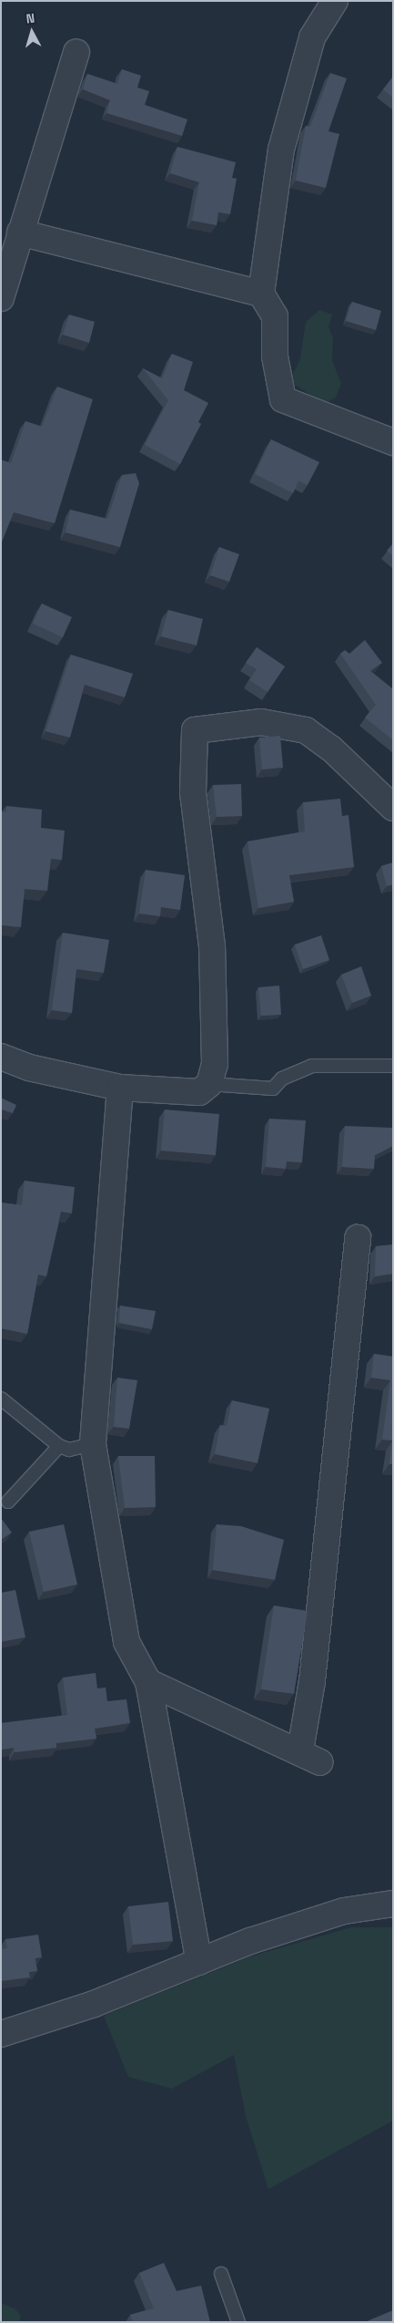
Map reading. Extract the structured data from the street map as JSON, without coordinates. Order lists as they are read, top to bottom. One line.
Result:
{"north":"top"}
